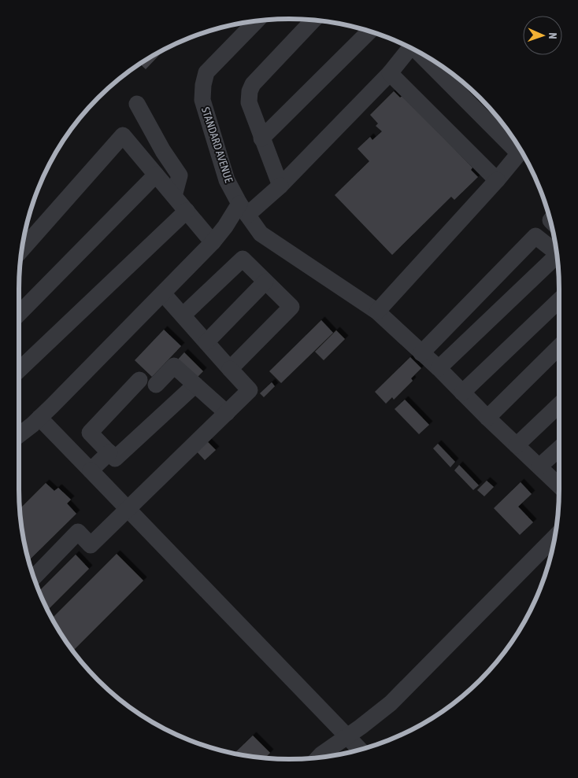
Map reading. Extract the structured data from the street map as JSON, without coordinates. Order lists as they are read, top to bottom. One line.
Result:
{"streets":{"street":["STANDARD AVENUE"]},"north":"right"}
